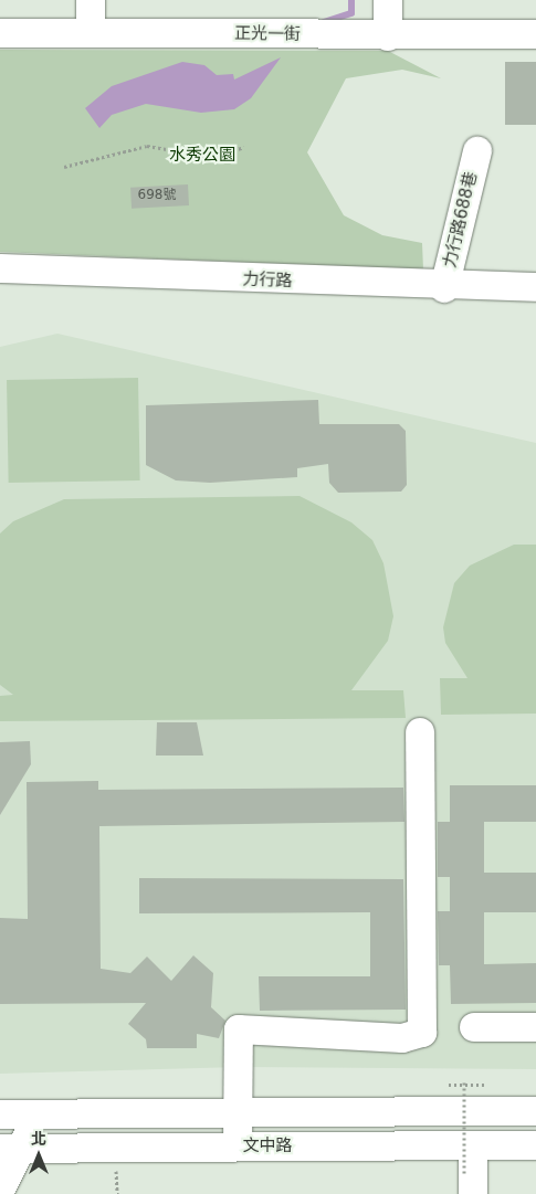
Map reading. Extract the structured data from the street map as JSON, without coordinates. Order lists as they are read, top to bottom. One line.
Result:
{"streets":{"street":["正光一街","力行路688巷","力行路","文中路"]},"crossings":[["力行路688巷","力行路"]],"parks":["水秀公園"],"house_numbers":["698號"],"north":"top"}
